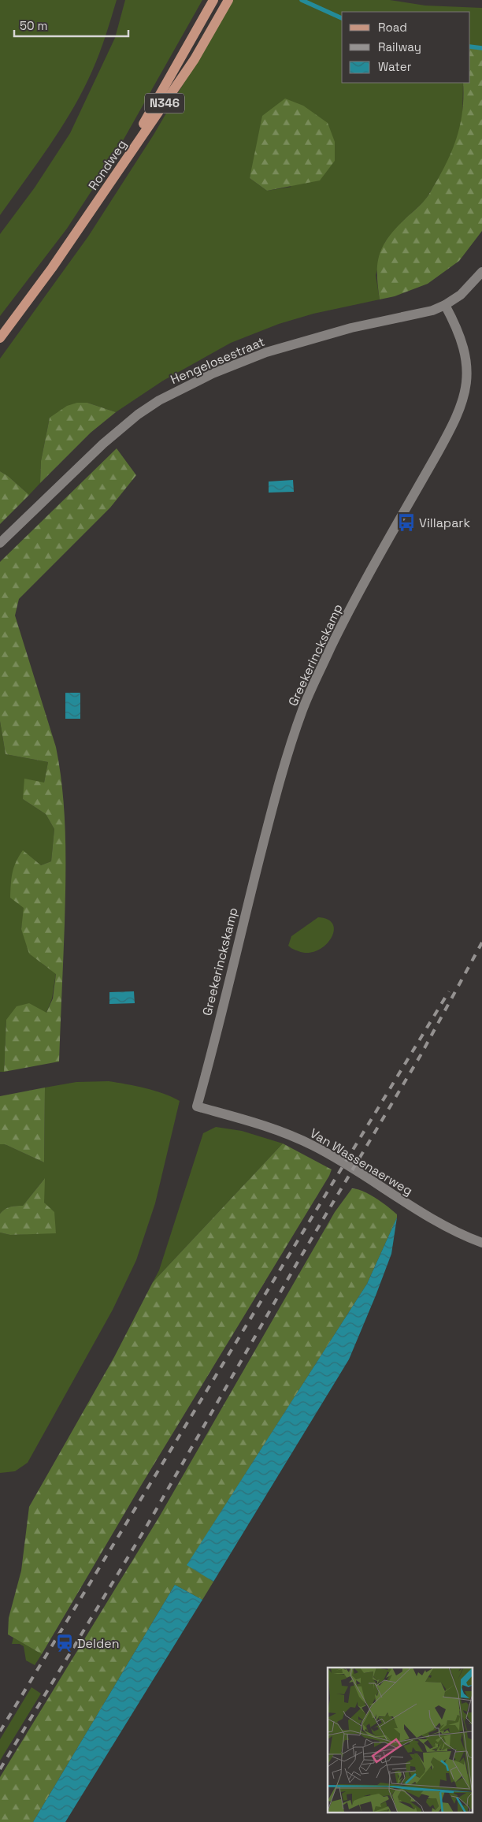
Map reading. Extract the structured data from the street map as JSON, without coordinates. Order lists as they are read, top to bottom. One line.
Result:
{"streets":{"main road":["N346","Rondweg"],"street":["Hengelosestraat","Greekerinckskamp","Van Wassenaerweg"]},"crossings":[["N346","Rondweg"],["Hengelosestraat","Greekerinckskamp"],["Greekerinckskamp","Van Wassenaerweg"]],"places":{"bus stop":["Villapark"],"station":["Delden"]},"legend":["Road","Railway","Water"],"scale_bar":"50 m"}
